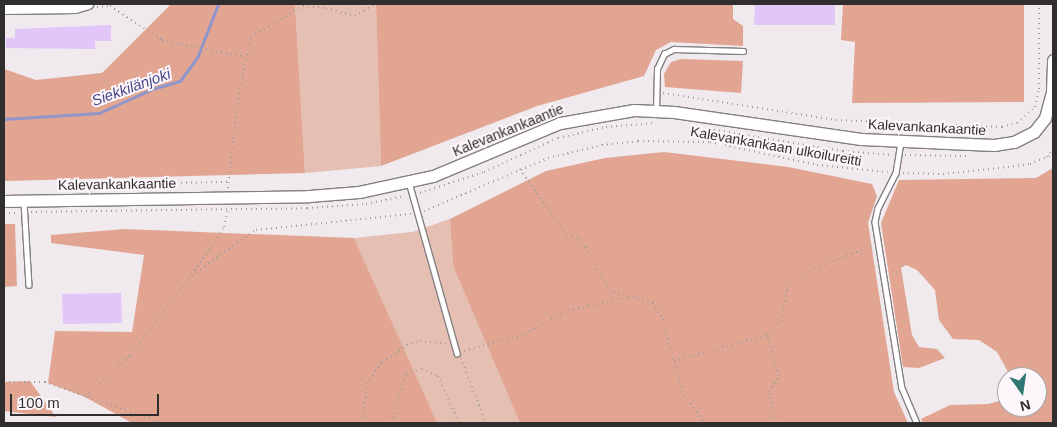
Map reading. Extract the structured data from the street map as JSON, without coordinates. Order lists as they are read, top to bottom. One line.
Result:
{"streets":{"street":["Kalevankankaantie"],"path":["Kalevankankaan ulkoilureitti"]},"water":["Siekkilänjoki"],"scale_bar":"100 m","north":"bottom"}
